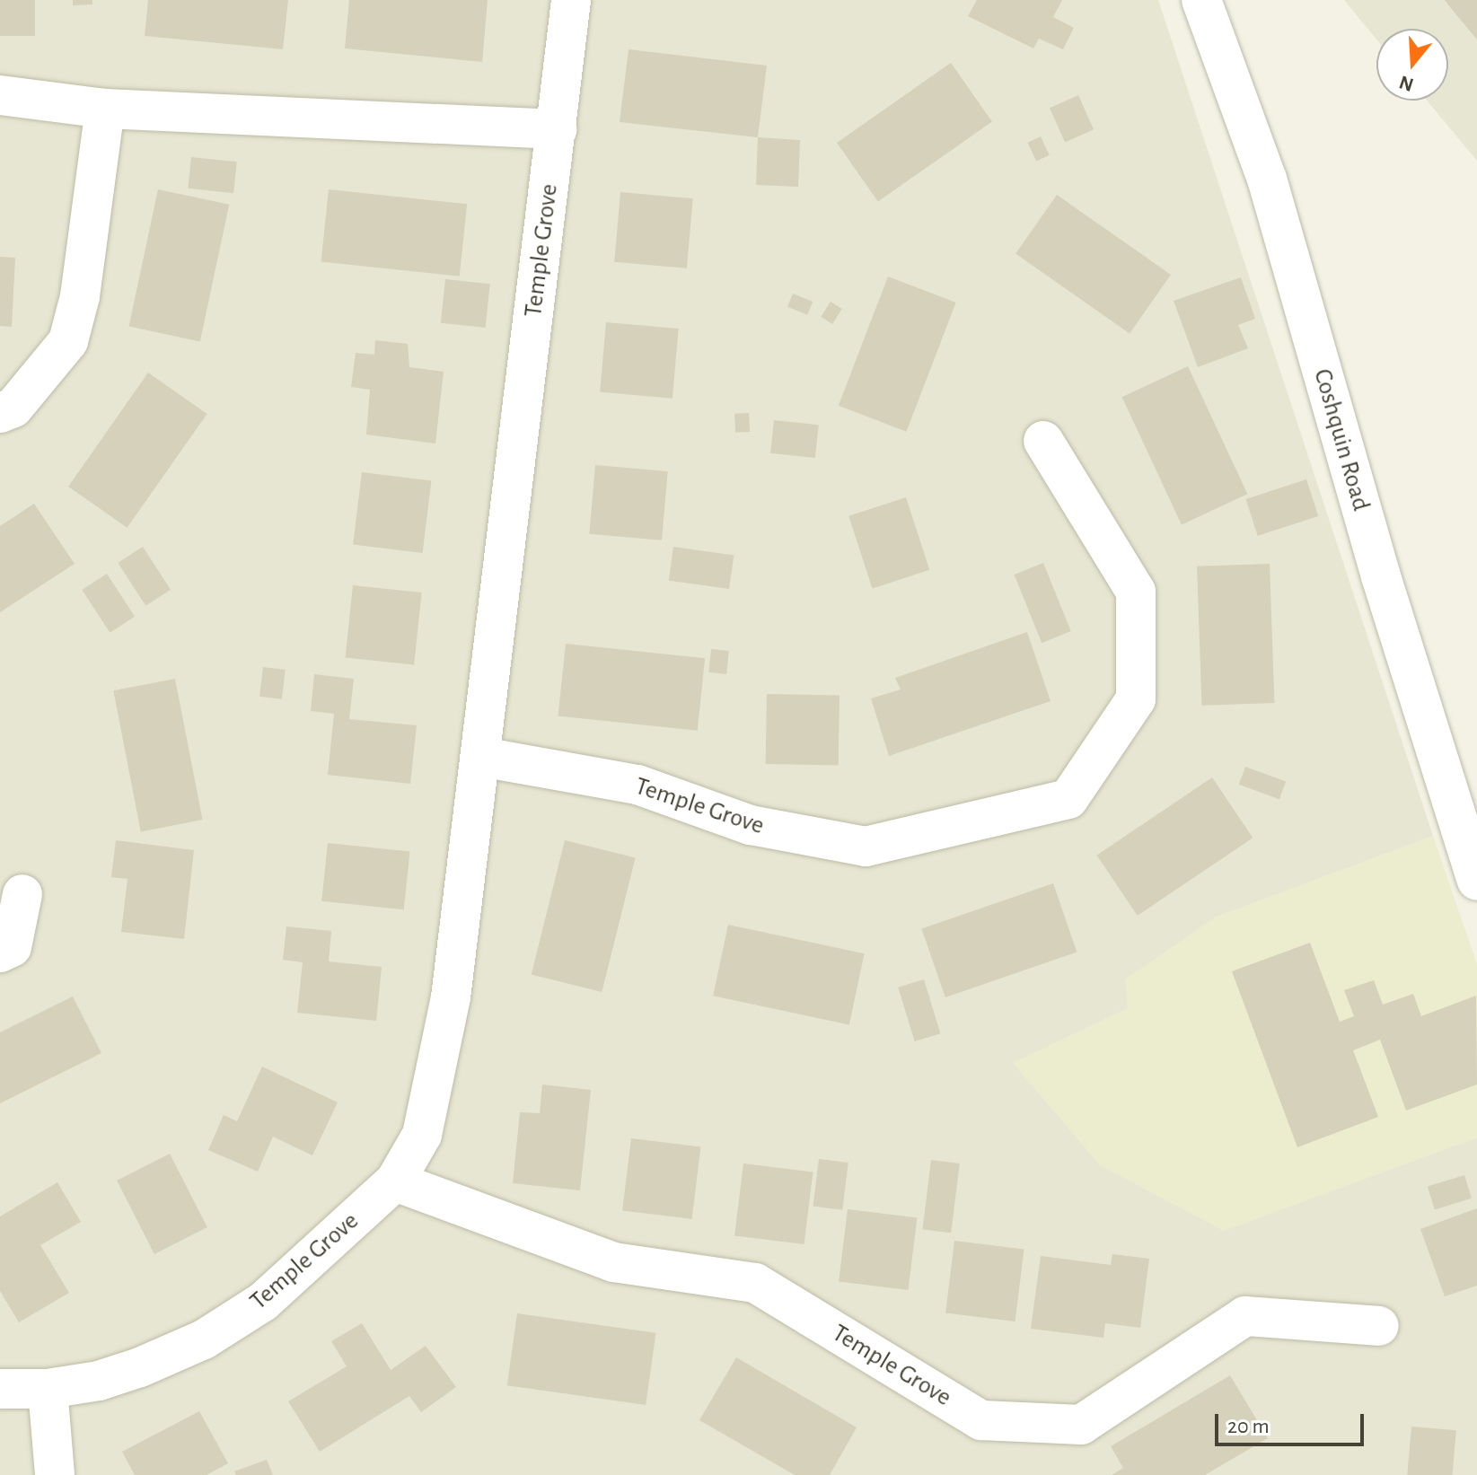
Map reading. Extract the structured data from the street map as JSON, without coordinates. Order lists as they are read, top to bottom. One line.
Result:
{"streets":{"street":["Temple Grove","Coshquin Road"]},"scale_bar":"20 m","north":"bottom"}
